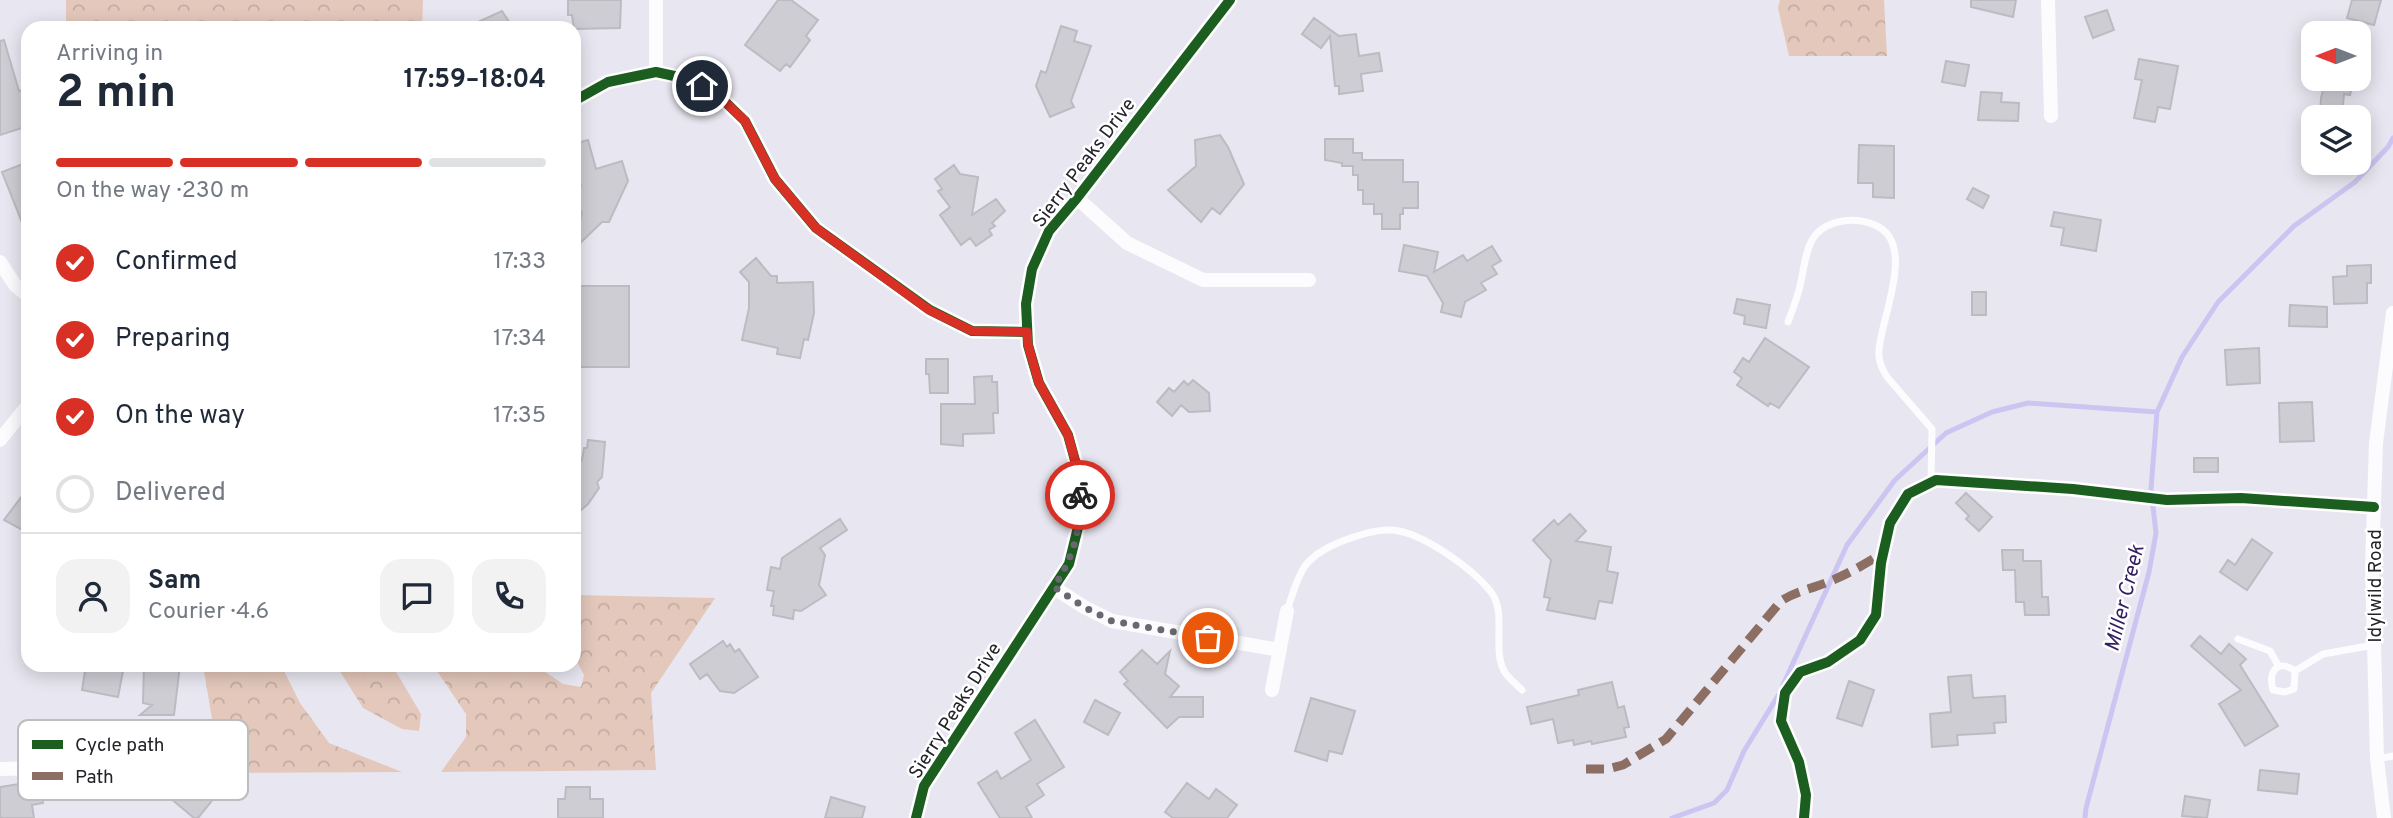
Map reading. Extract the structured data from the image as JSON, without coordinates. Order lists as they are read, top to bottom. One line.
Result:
{"streets":{"street":["Sierry Peaks Drive","Idylwild Road"]},"water":["Miller Creek"],"legend":["Cycle path","Path"],"north":"left","page":{"heading":["2 min","Arriving in","17:59–18:04"],"panel":["Sam","Courier · 4.6"],"bar":"On the way · 230 m","list":[["Confirmed","17:33"],["Preparing","17:34"],["On the way","17:35"],"Delivered"]}}
